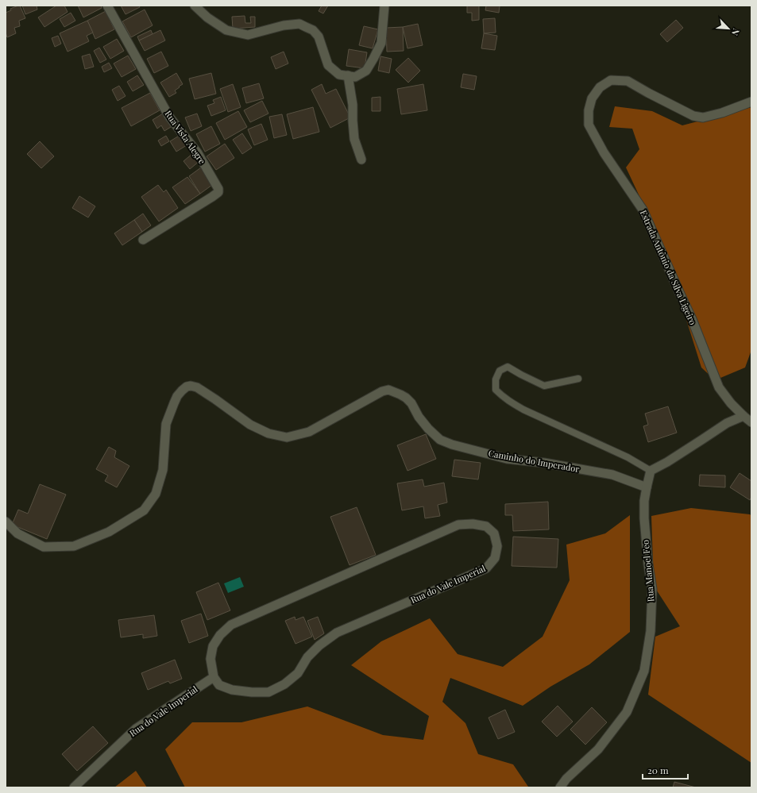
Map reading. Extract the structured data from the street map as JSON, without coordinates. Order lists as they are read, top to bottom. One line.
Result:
{"streets":{"street":["Rua Vista Alegre","Estrada Antônio da Silva Ligeiro","Caminho do Imperador","Rua Manoel Feo","Rua do Vale Imperial"]},"crossings":[["Caminho do Imperador","Rua Manoel Feo"]],"scale_bar":"20 m","north":"bottom right"}
